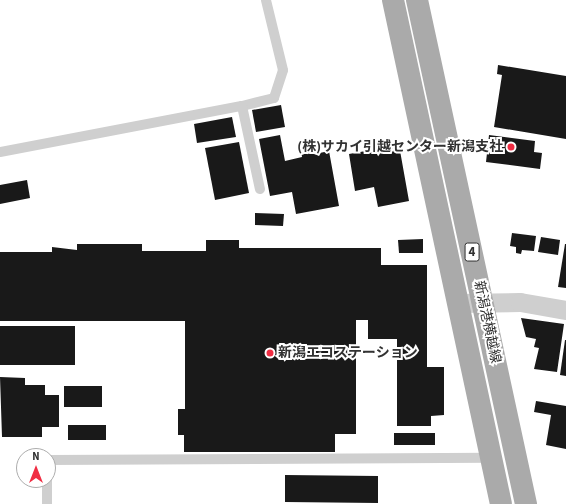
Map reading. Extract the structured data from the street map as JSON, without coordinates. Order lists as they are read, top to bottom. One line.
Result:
{"streets":{"main road":["4","新潟港横越線"]},"places":["(株)サカイ引越センター新潟支社","新潟エコステーション"],"north":"top"}
